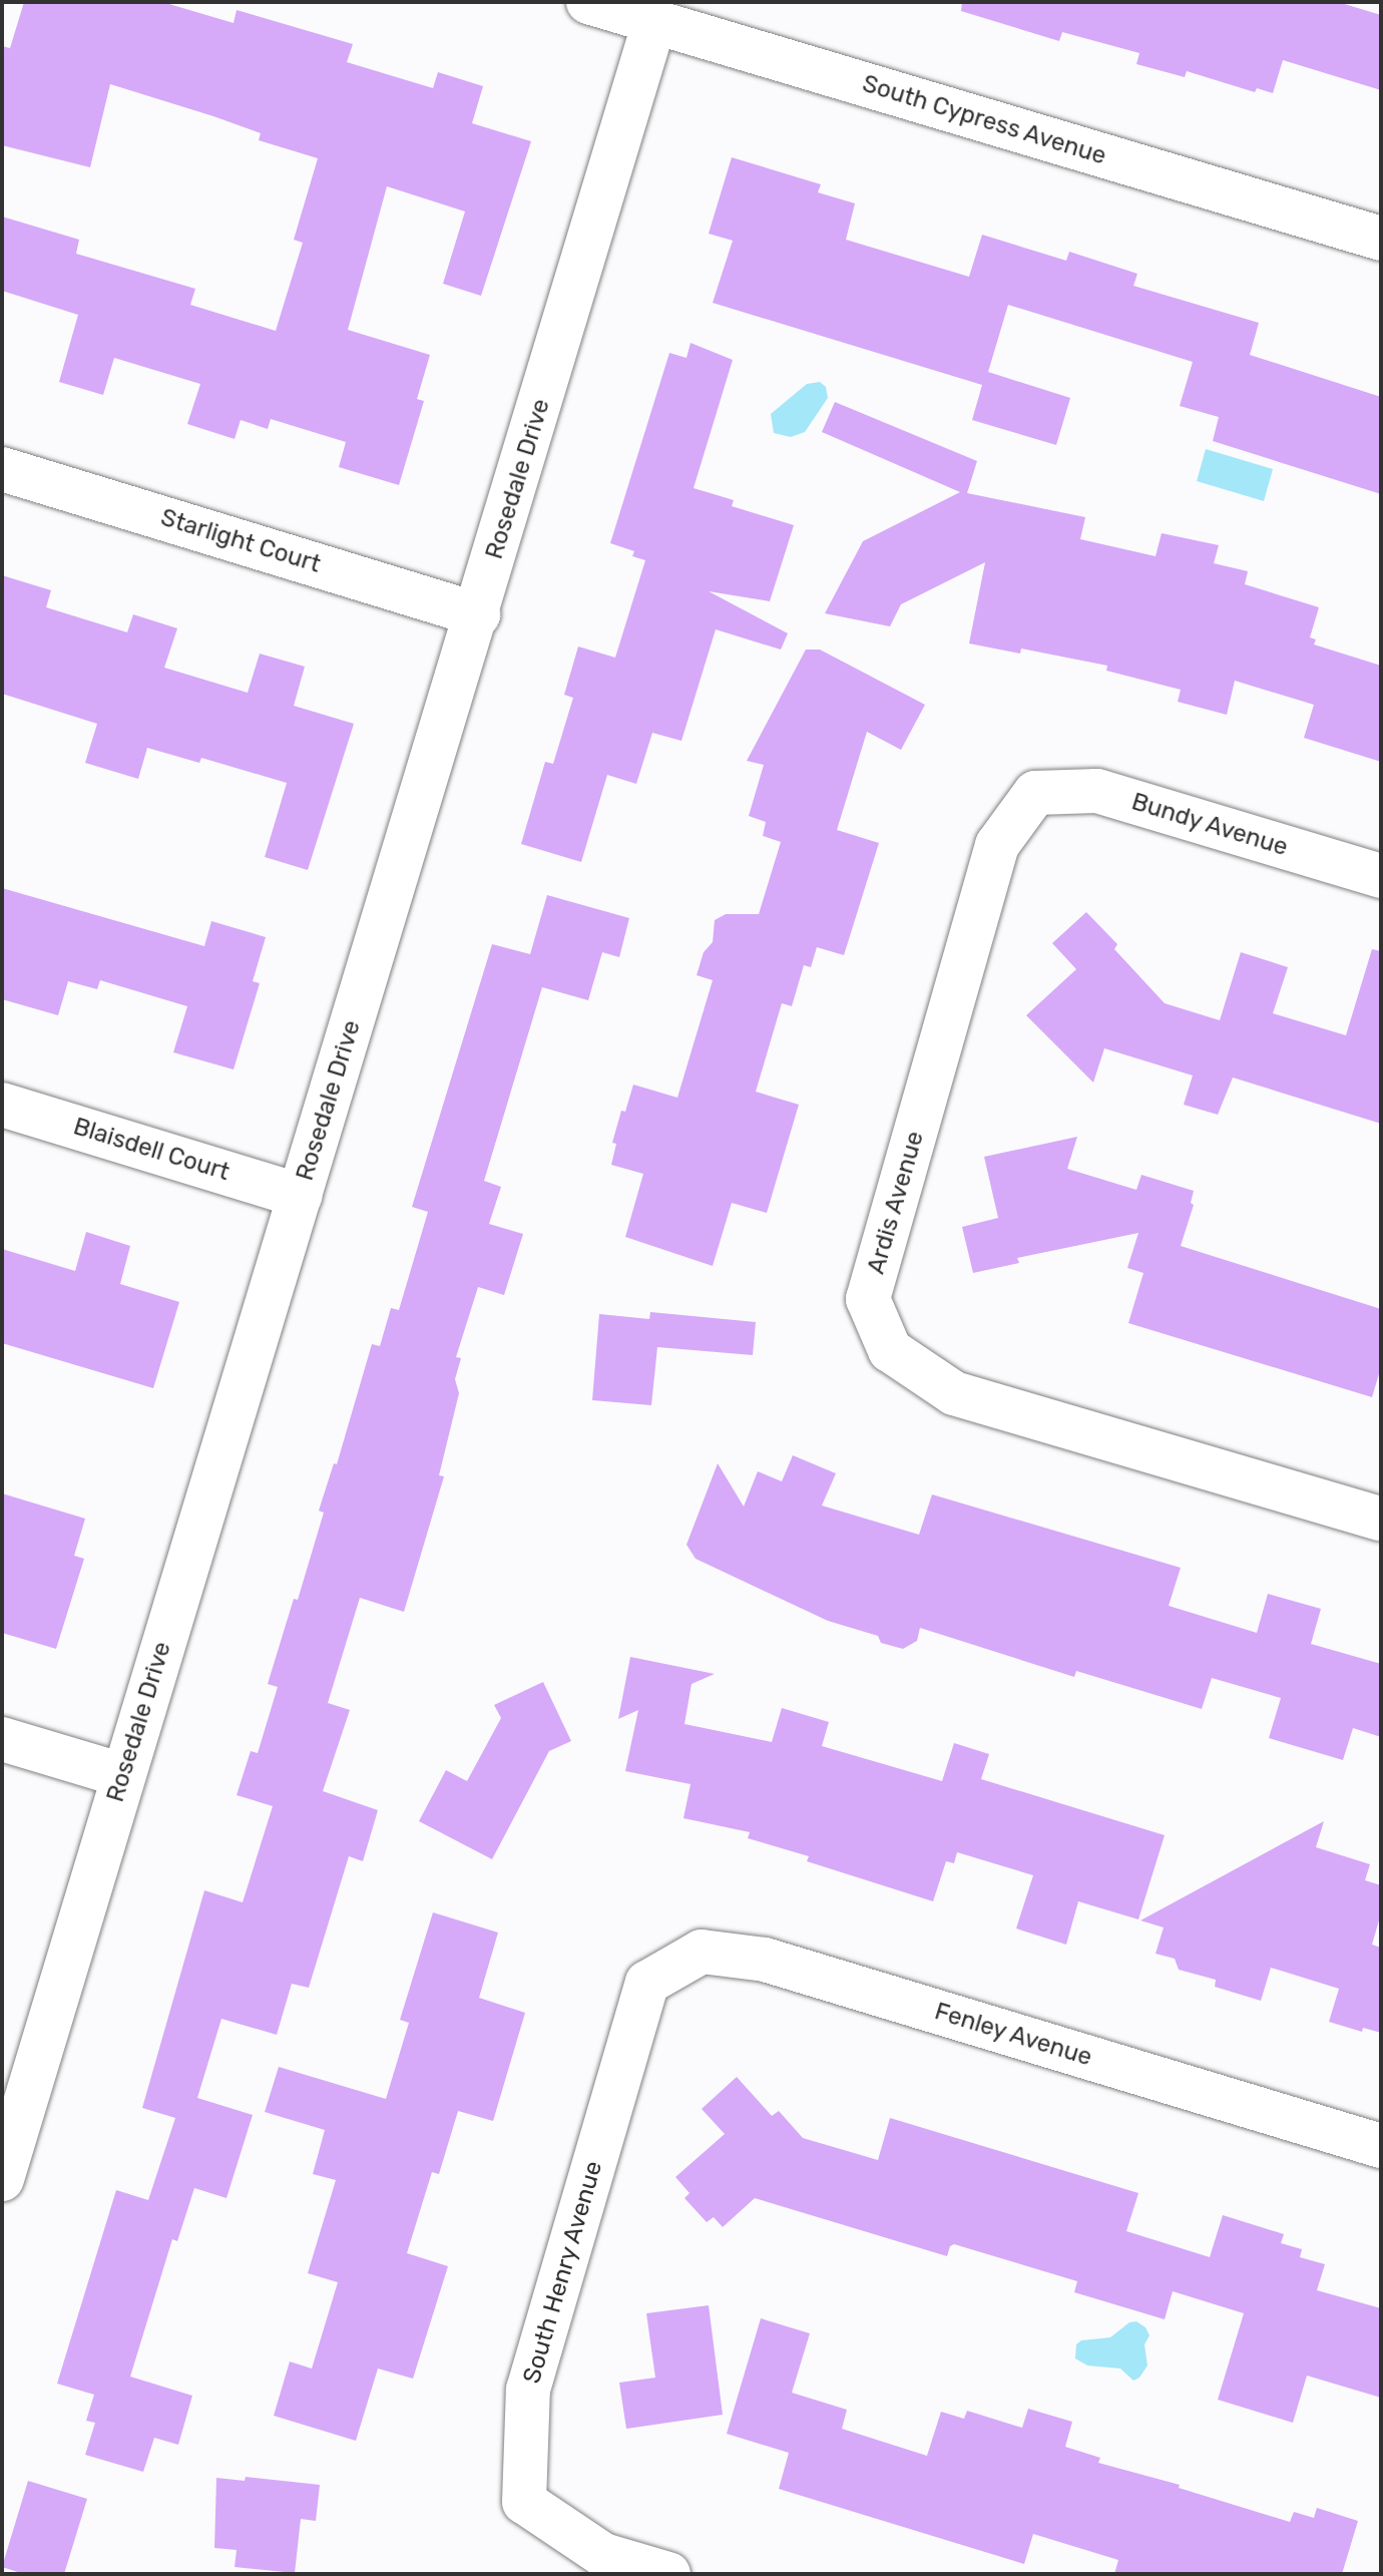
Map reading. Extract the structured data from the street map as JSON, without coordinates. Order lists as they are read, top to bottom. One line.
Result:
{"streets":{"street":["South Cypress Avenue","Rosedale Drive","Starlight Court","Bundy Avenue","Blaisdell Court","Ardis Avenue","Fenley Avenue","South Henry Avenue"]},"crossings":[["South Cypress Avenue","Rosedale Drive"],["Rosedale Drive","Starlight Court"],["Rosedale Drive","Blaisdell Court"],["Bundy Avenue","Ardis Avenue"],["Fenley Avenue","South Henry Avenue"]]}
